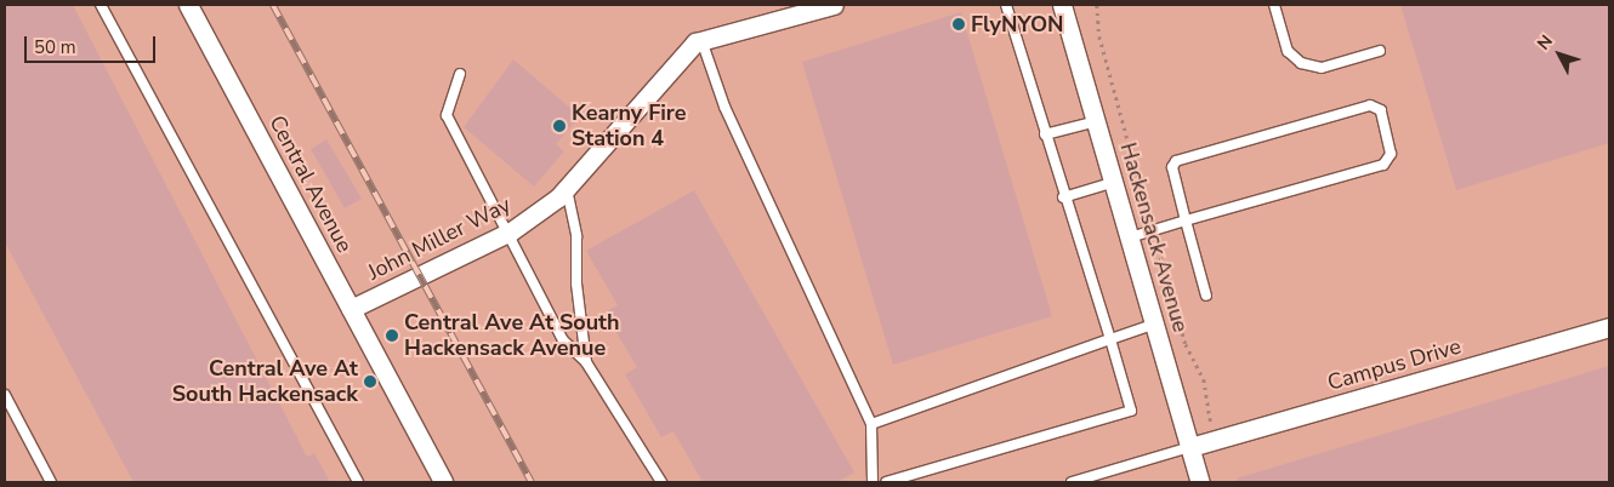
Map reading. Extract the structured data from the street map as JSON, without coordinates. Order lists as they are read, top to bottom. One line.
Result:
{"streets":{"street":["Central Avenue","Hackensack Avenue","John Miller Way","Campus Drive"]},"crossings":[["Central Avenue","John Miller Way"],["Hackensack Avenue","Campus Drive"]],"places":["FlyNYON","Kearny Fire Station 4","Central Ave At South Hackensack Avenue","Central Ave At South Hackensack"],"scale_bar":"50 m","north":"top left"}
